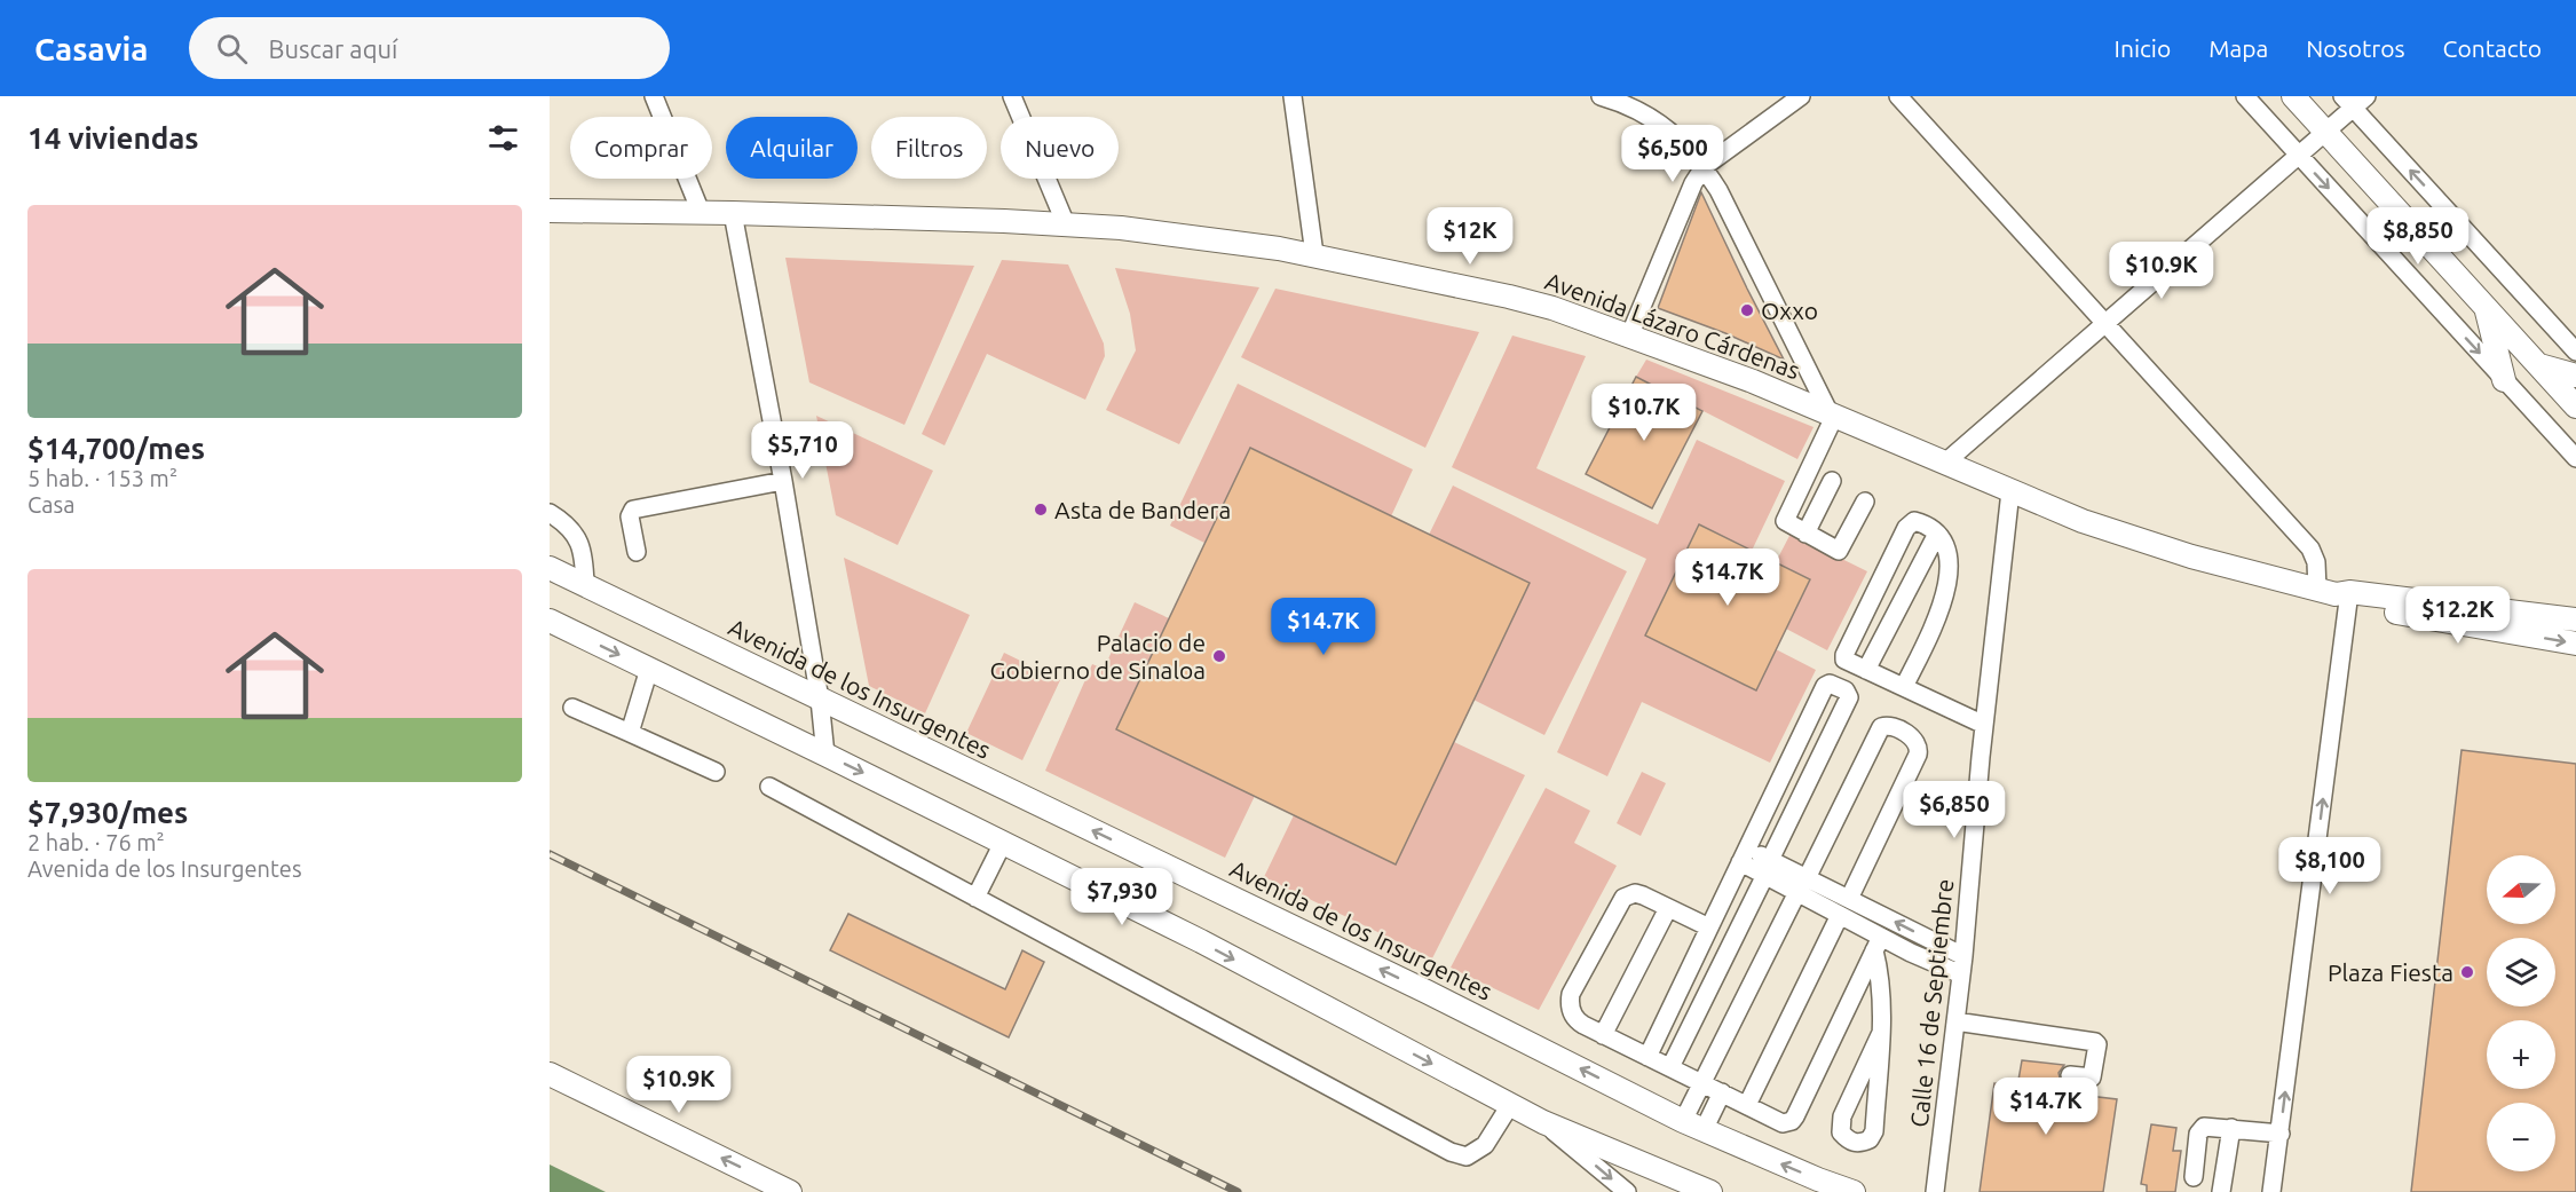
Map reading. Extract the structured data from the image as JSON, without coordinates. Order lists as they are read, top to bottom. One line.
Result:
{"streets":{"main road":["Avenida Lázaro Cárdenas","Avenida de los Insurgentes"],"street":["Calle 16 de Septiembre"]},"crossings":[["Avenida Lázaro Cárdenas","Calle 16 de Septiembre"]],"places":["Oxxo","Asta de Bandera","Palacio de Gobierno de Sinaloa","Plaza Fiesta"],"north":"left","page":{"header":"Casavia","search":"Buscar aquí","nav":["Inicio","Mapa","Nosotros","Contacto"],"heading":"14 viviendas","chip":["Comprar","Alquilar","Filtros","Nuevo"],"price":["$6,500","$12K","$8,850","$10.9K","$10.7K","$5,710","$14.7K","$12.2K","$14.7K","$6,850","$8,100","$7,930","$10.9K","$14.7K"],"list":[{"name":"$14,700/mes","note":"5 hab. · 153 m² · Casa"},{"name":"$7,930/mes","note":"2 hab. · 76 m² · Avenida de los Insurgentes"}],"map_buttons":["+","−"]}}
